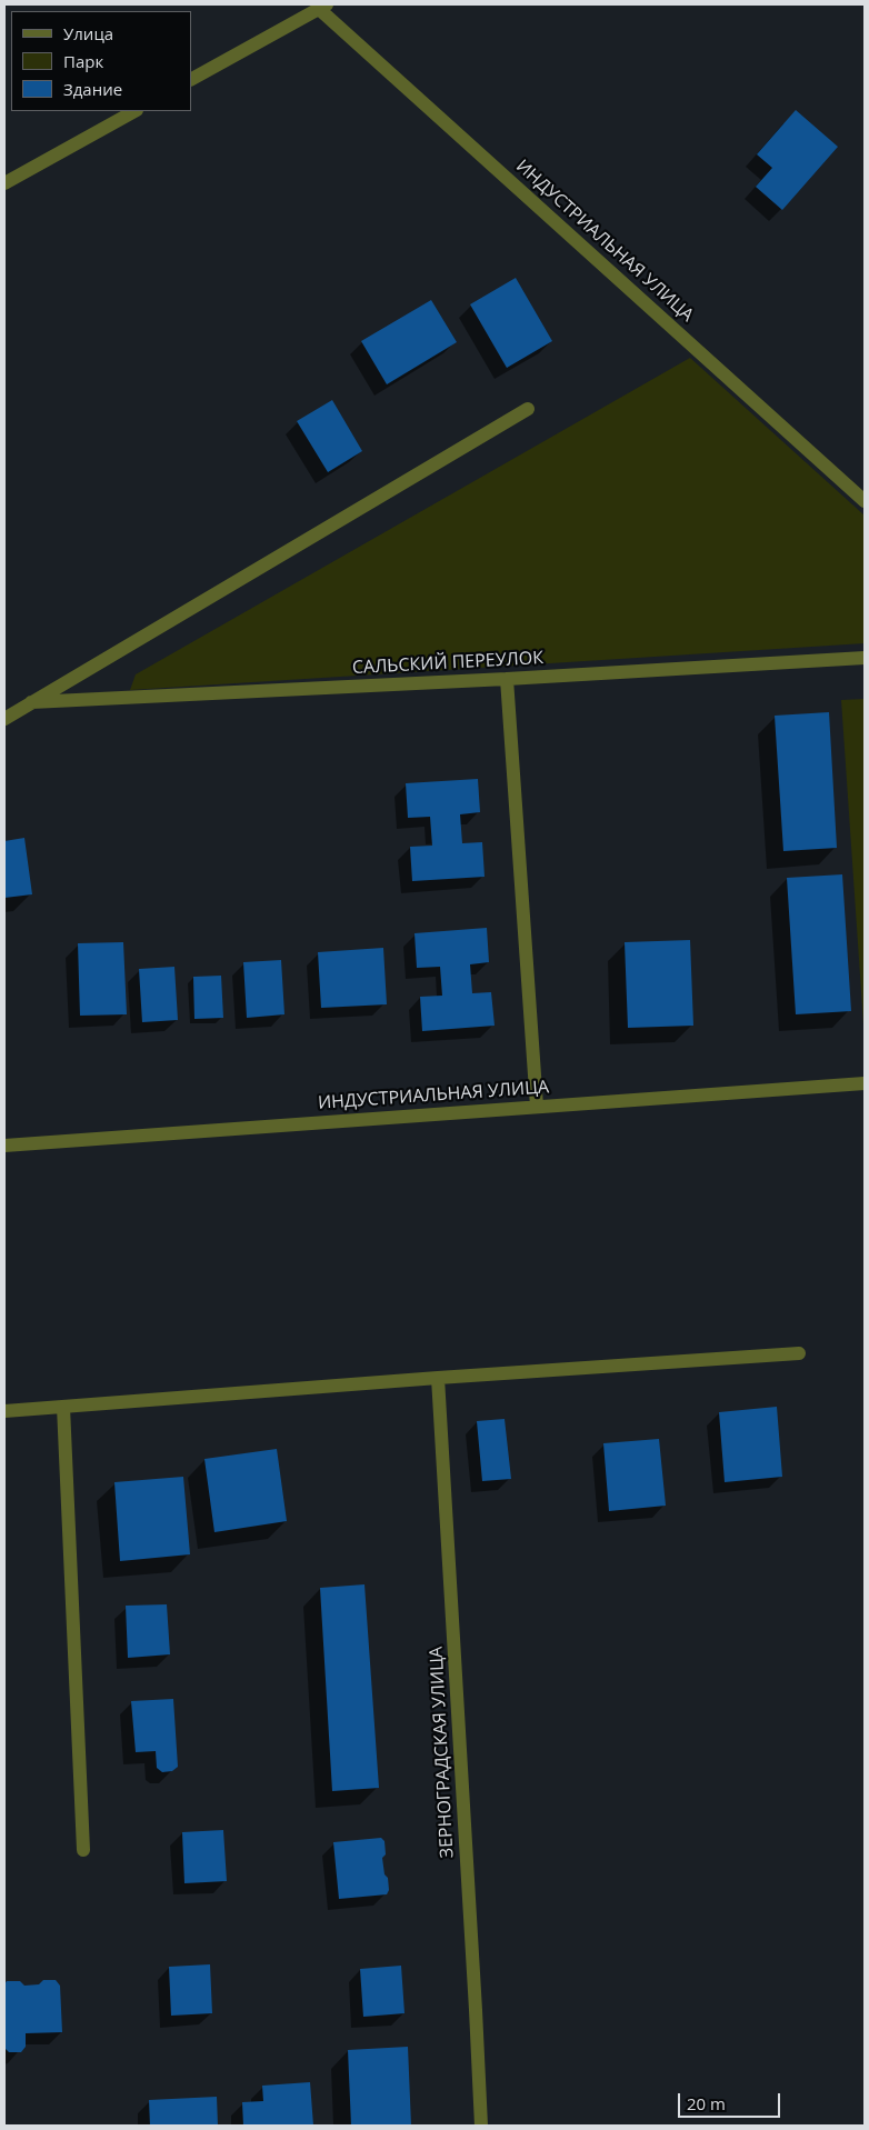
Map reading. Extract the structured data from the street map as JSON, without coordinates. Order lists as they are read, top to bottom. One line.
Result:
{"streets":{"street":["ИНДУСТРИАЛЬНАЯ УЛИЦА","САЛЬСКИЙ ПЕРЕУЛОК","ЗЕРНОГРАДСКАЯ УЛИЦА"]},"legend":["Улица","Парк","Здание"],"scale_bar":"20 m"}
